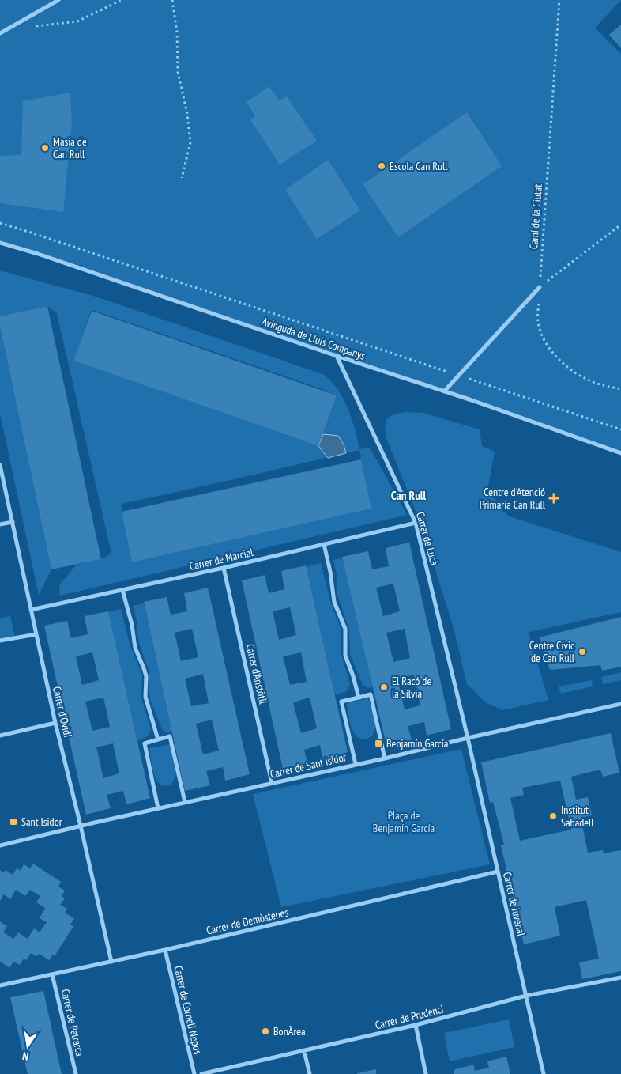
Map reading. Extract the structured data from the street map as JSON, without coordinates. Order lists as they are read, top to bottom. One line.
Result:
{"streets":{"street":["Avinguda de Lluís Companys","Carrer de Lucà","Carrer de Marcial","Carrer d'Aristòtil","Carrer d'Ovidi","Carrer de Sant Isidor","Carrer de Juvenal","Carrer de Demòstenes","Carrer de Corneli Nepos","Carrer de Prudenci","Carrer de Petrarca"],"path":["Camí de la Ciutat"]},"crossings":[["Avinguda de Lluís Companys","Carrer de Lucà"],["Carrer de Lucà","Carrer de Marcial"],["Carrer de Lucà","Carrer de Sant Isidor"],["Carrer de Lucà","Carrer de Juvenal"],["Carrer de Marcial","Carrer d'Aristòtil"],["Carrer de Marcial","Carrer d'Ovidi"],["Carrer d'Aristòtil","Carrer de Sant Isidor"],["Carrer d'Ovidi","Carrer de Sant Isidor"],["Carrer d'Ovidi","Carrer de Demòstenes"],["Carrer de Sant Isidor","Carrer de Juvenal"],["Carrer de Juvenal","Carrer de Demòstenes"],["Carrer de Juvenal","Carrer de Prudenci"],["Carrer de Demòstenes","Carrer de Corneli Nepos"],["Carrer de Demòstenes","Carrer de Petrarca"]],"districts":["Can Rull"],"parks":["Plaça de Benjamín García"],"places":{"other":["Masia de Can Rull","Escola Can Rull","Centre Cívic de Can Rull","El Racó de la Sílvia","Institut Sabadell","BonÀrea"],"health":["Centre d'Atenció Primària Can Rull"],"transit":["Benjamín García","Sant Isidor"]},"north":"bottom"}
